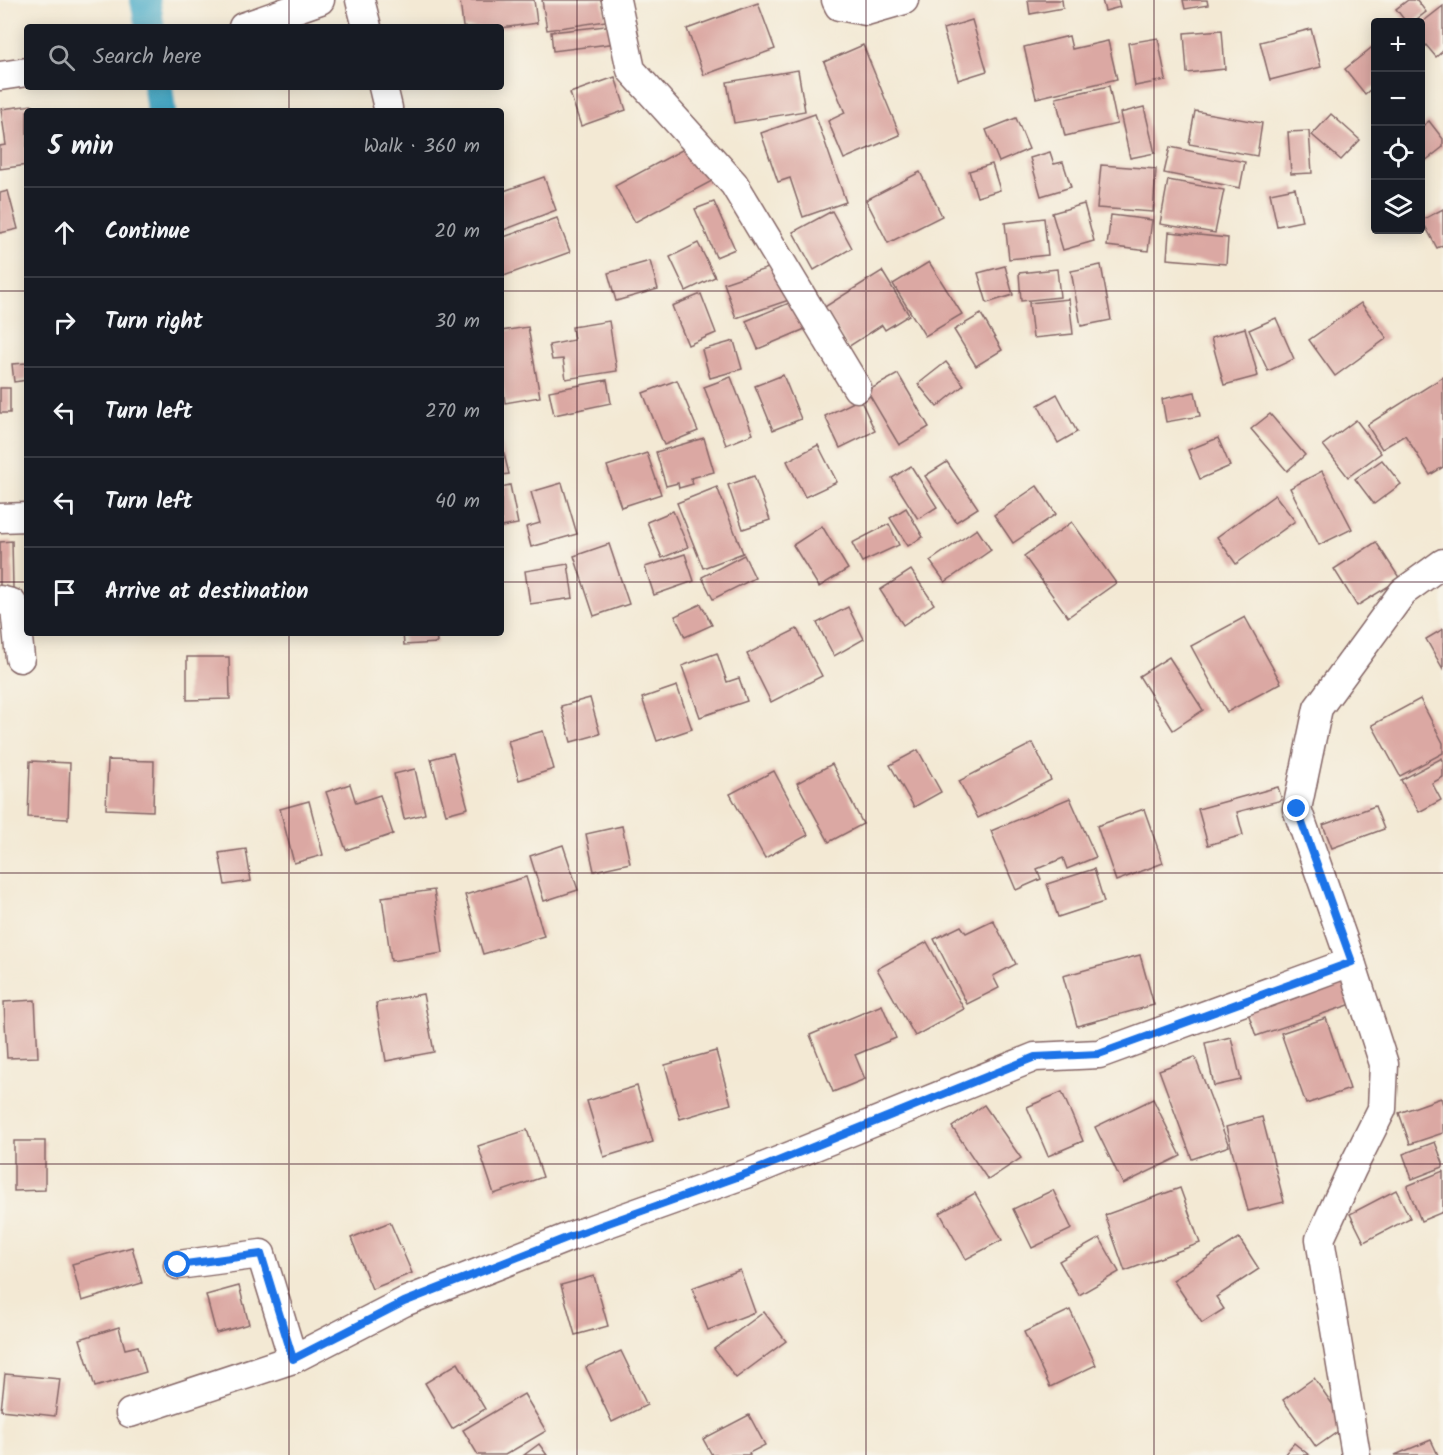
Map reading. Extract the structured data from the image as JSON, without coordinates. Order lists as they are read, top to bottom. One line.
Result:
{"page":{"map_buttons":["+","−"],"search":"Search here","heading":["5 min","Walk · 360 m"],"list":[["Continue","20 m"],["Turn right","30 m"],["Turn left","270 m"],["Turn left","40 m"],"Arrive at destination"]}}
